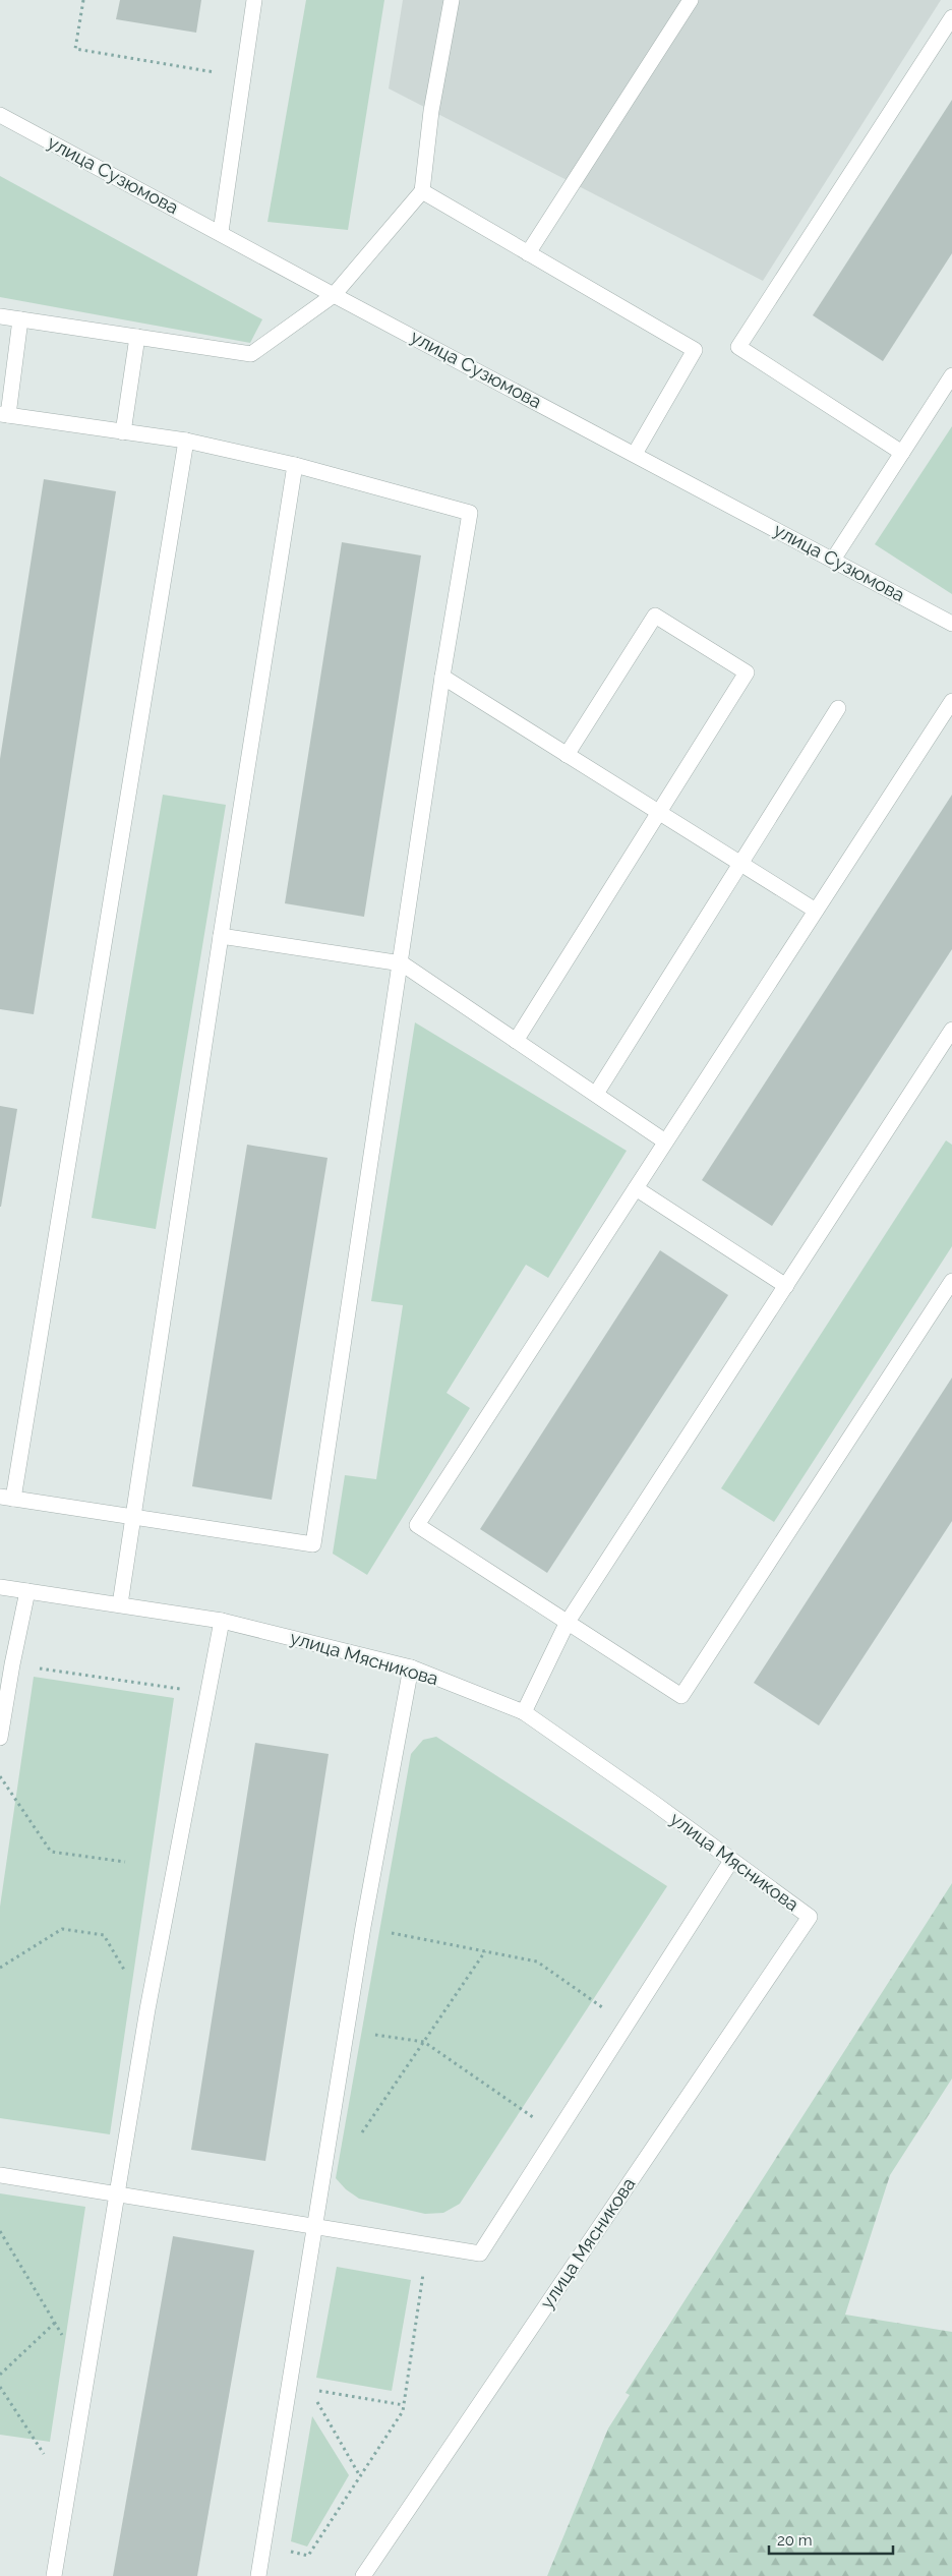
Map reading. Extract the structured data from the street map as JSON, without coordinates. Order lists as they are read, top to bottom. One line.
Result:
{"streets":{"street":["улица Сузюмова","улица Мясникова"]},"scale_bar":"20 m"}
